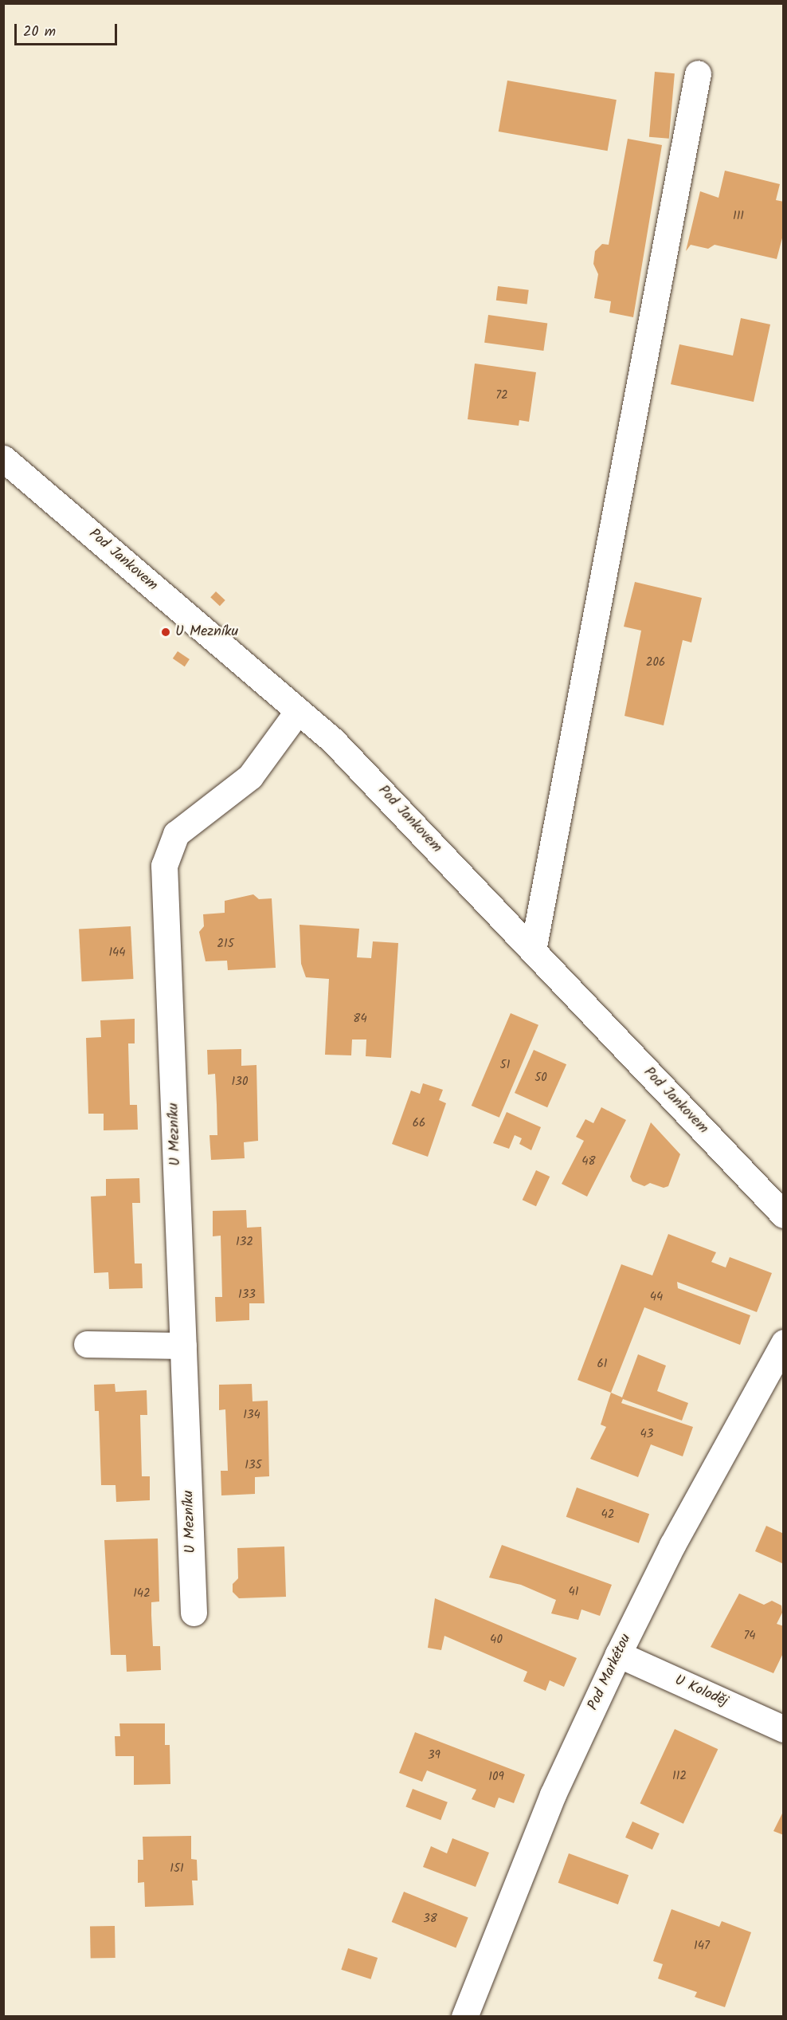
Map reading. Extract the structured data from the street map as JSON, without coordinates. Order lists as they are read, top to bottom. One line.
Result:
{"streets":{"street":["Pod Jankovem","U Mezníku","Pod Markétou","U Koloděj"]},"crossings":[["Pod Jankovem","U Mezníku"],["Pod Markétou","U Koloděj"]],"places":["U Mezníku"],"house_numbers":["111","72","206","215","144","84","51","50","130","66","48","132","133","44","61","134","43","135","42","41","142","74","40","39","112","109","151","38","147"],"scale_bar":"20 m"}
